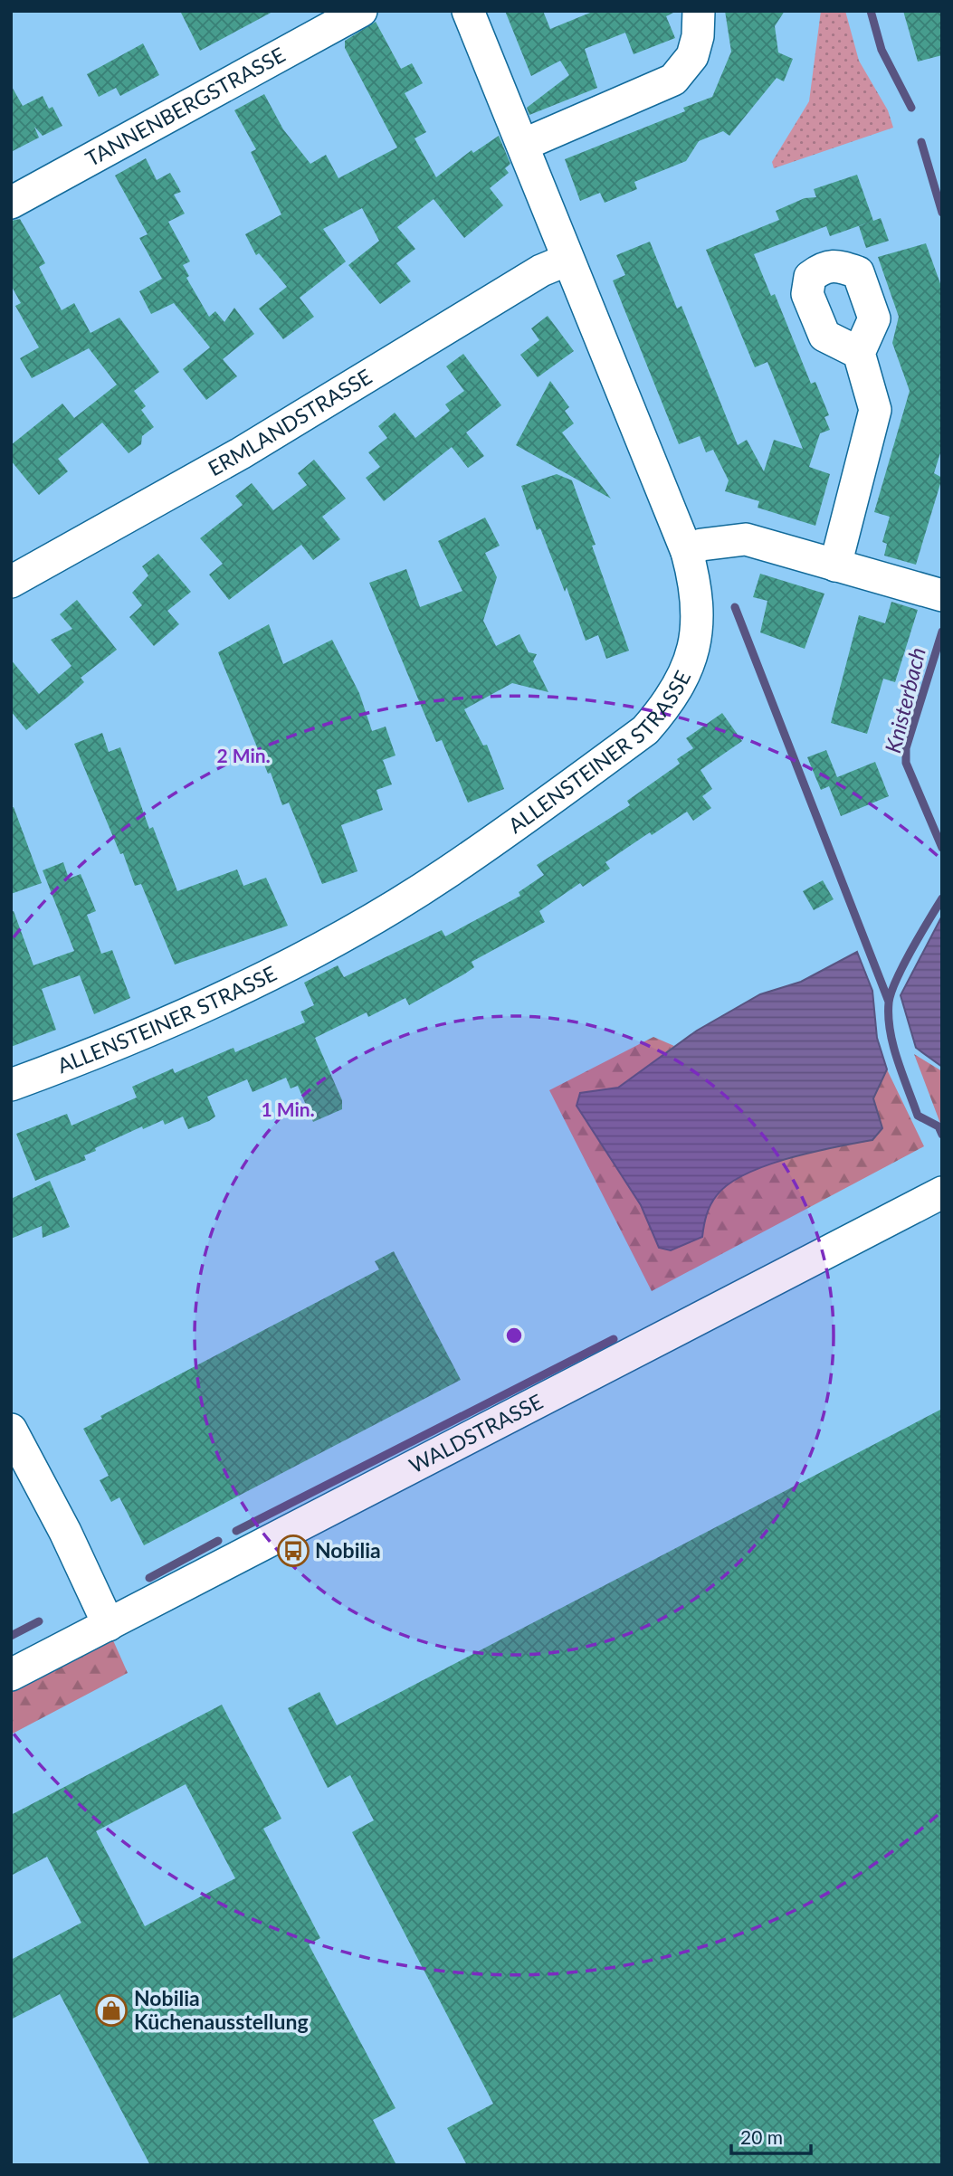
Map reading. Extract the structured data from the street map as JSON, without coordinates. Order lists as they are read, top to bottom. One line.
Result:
{"streets":{"street":["TANNENBERGSTRASSE","ERMLANDSTRASSE","ALLENSTEINER STRASSE","WALDSTRASSE"]},"crossings":[["ERMLANDSTRASSE","ALLENSTEINER STRASSE"]],"water":["Knisterbach"],"places":{"bus stop":["Nobilia"],"shop":["Nobilia Küchenausstellung"]},"scale_bar":"20 m","rings":["2 Min.","1 Min."]}
